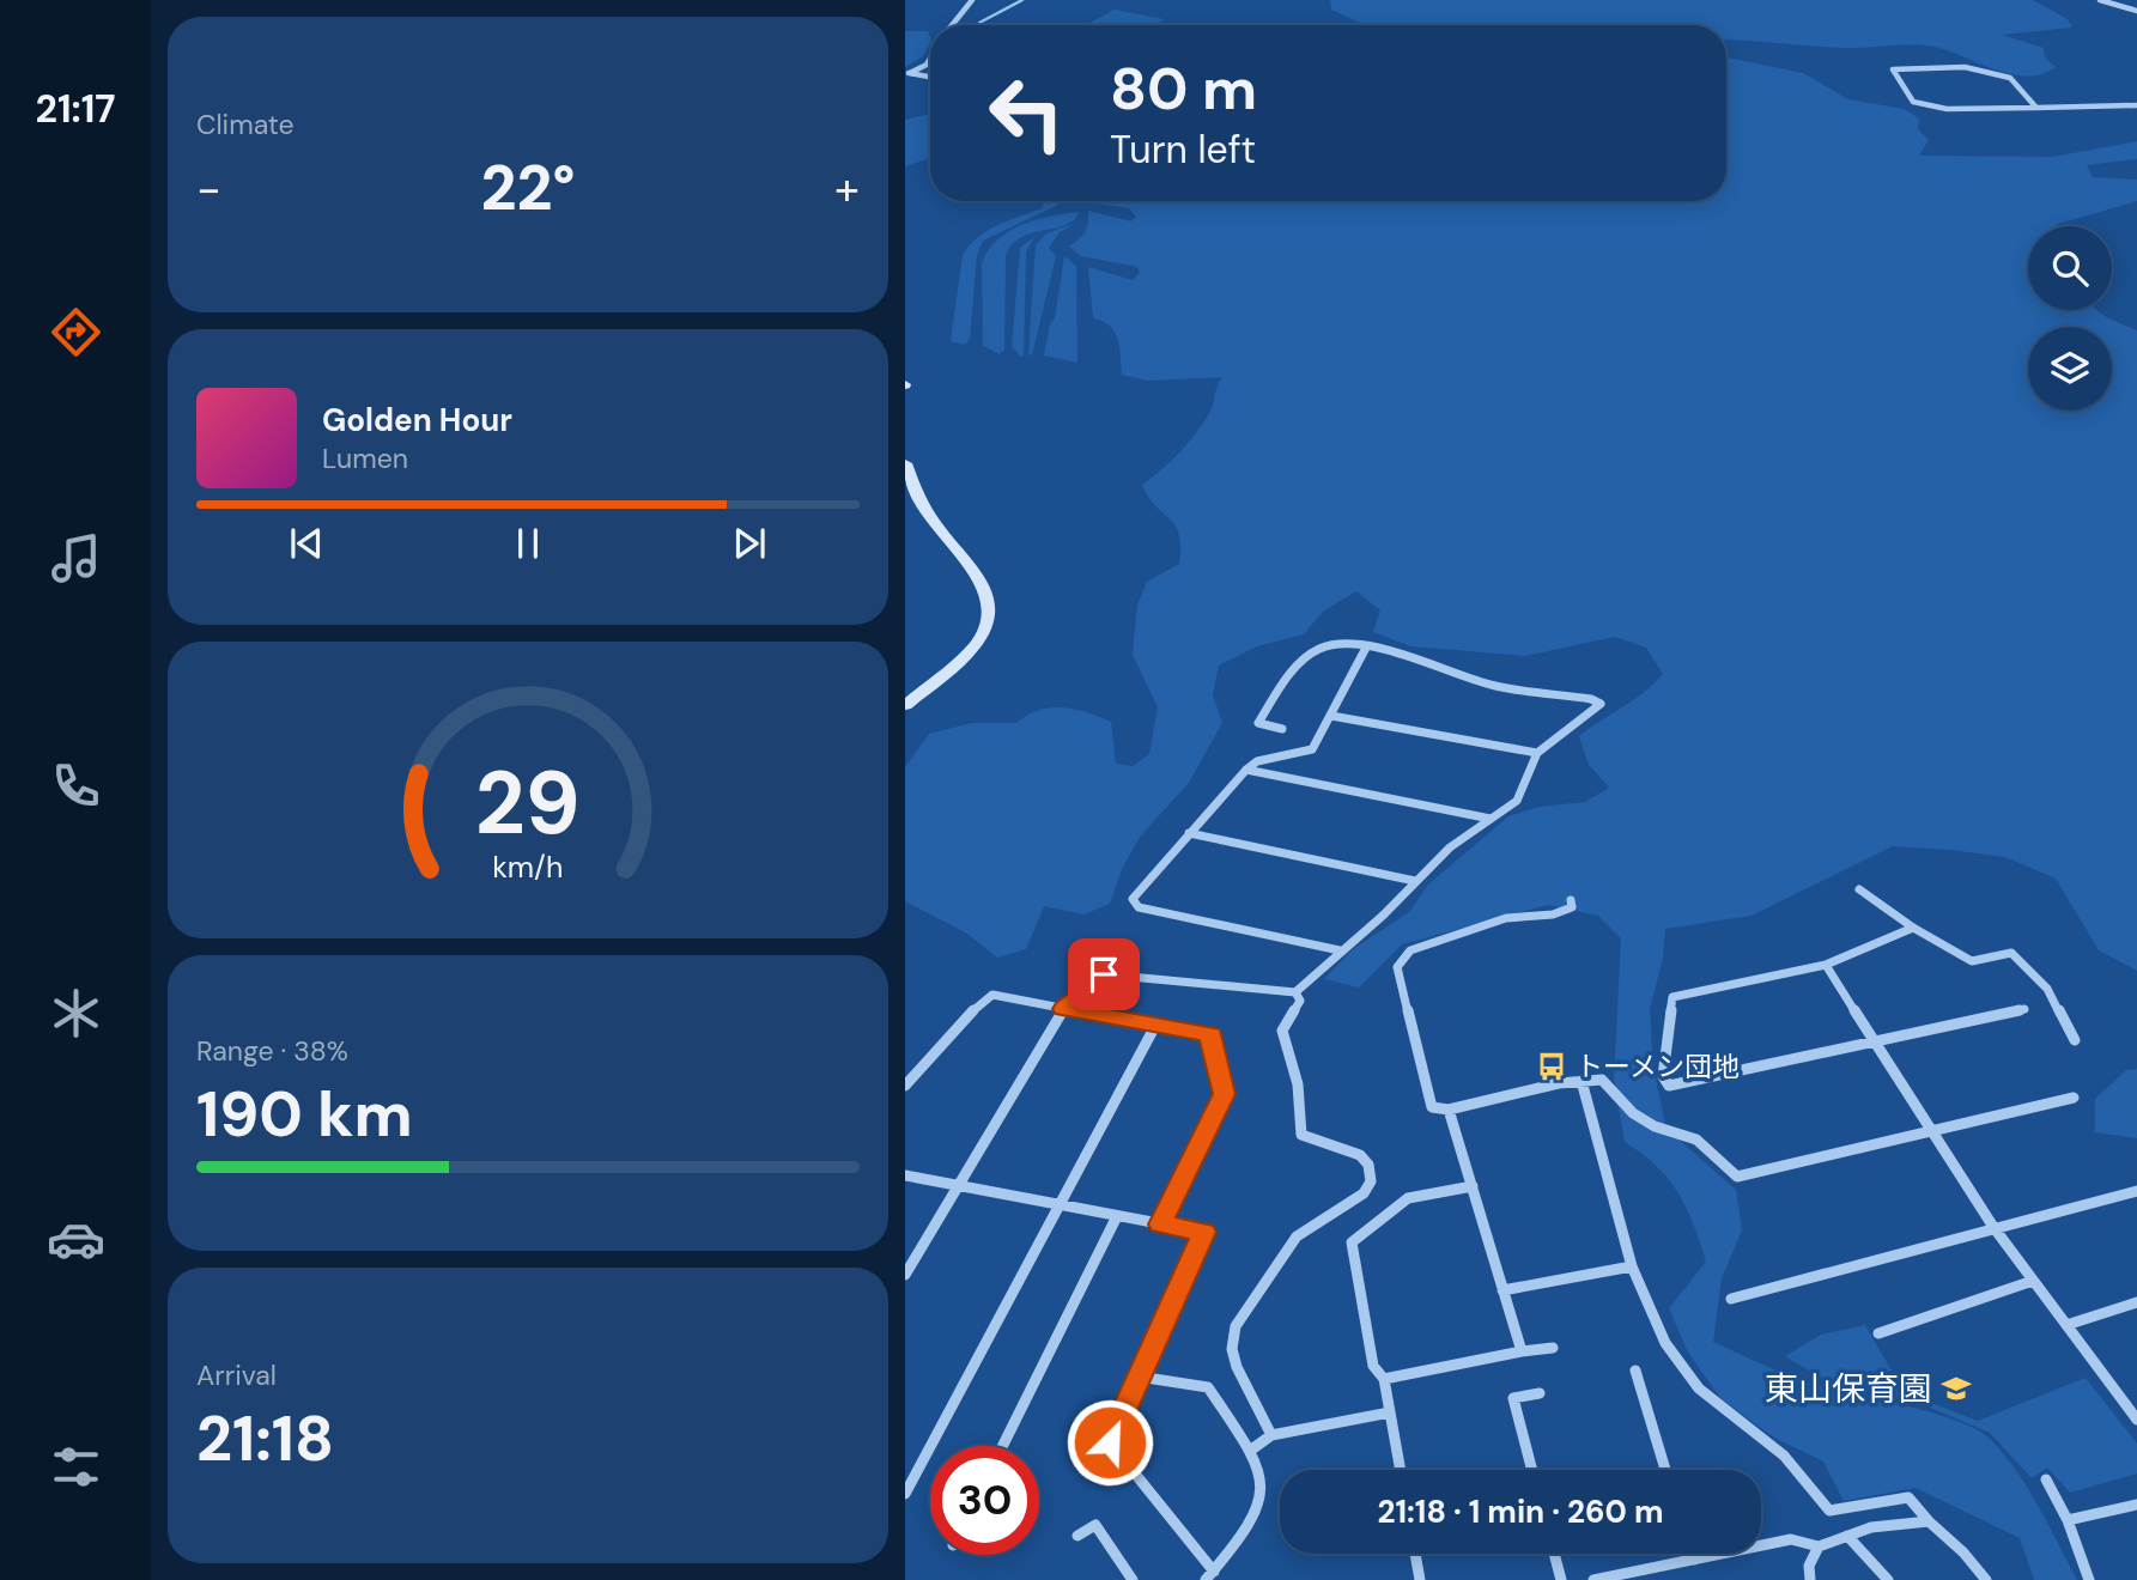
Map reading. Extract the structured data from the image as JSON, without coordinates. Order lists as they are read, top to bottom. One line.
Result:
{"places":{"bus stop":["トーメン団地"],"school or university":["東山保育園"]},"page":{"tabs":"21:17","tile":["Climate",["Range · 38%","190 km"],["Arrival","21:18"]],"turn":["80 m","Turn left"],"heat":["−","22°","+"],"song":["Golden Hour","Lumen"],"limit":"30","trip":"21:18 · 1 min · 260 m","gauge":["29","km/h"]}}
